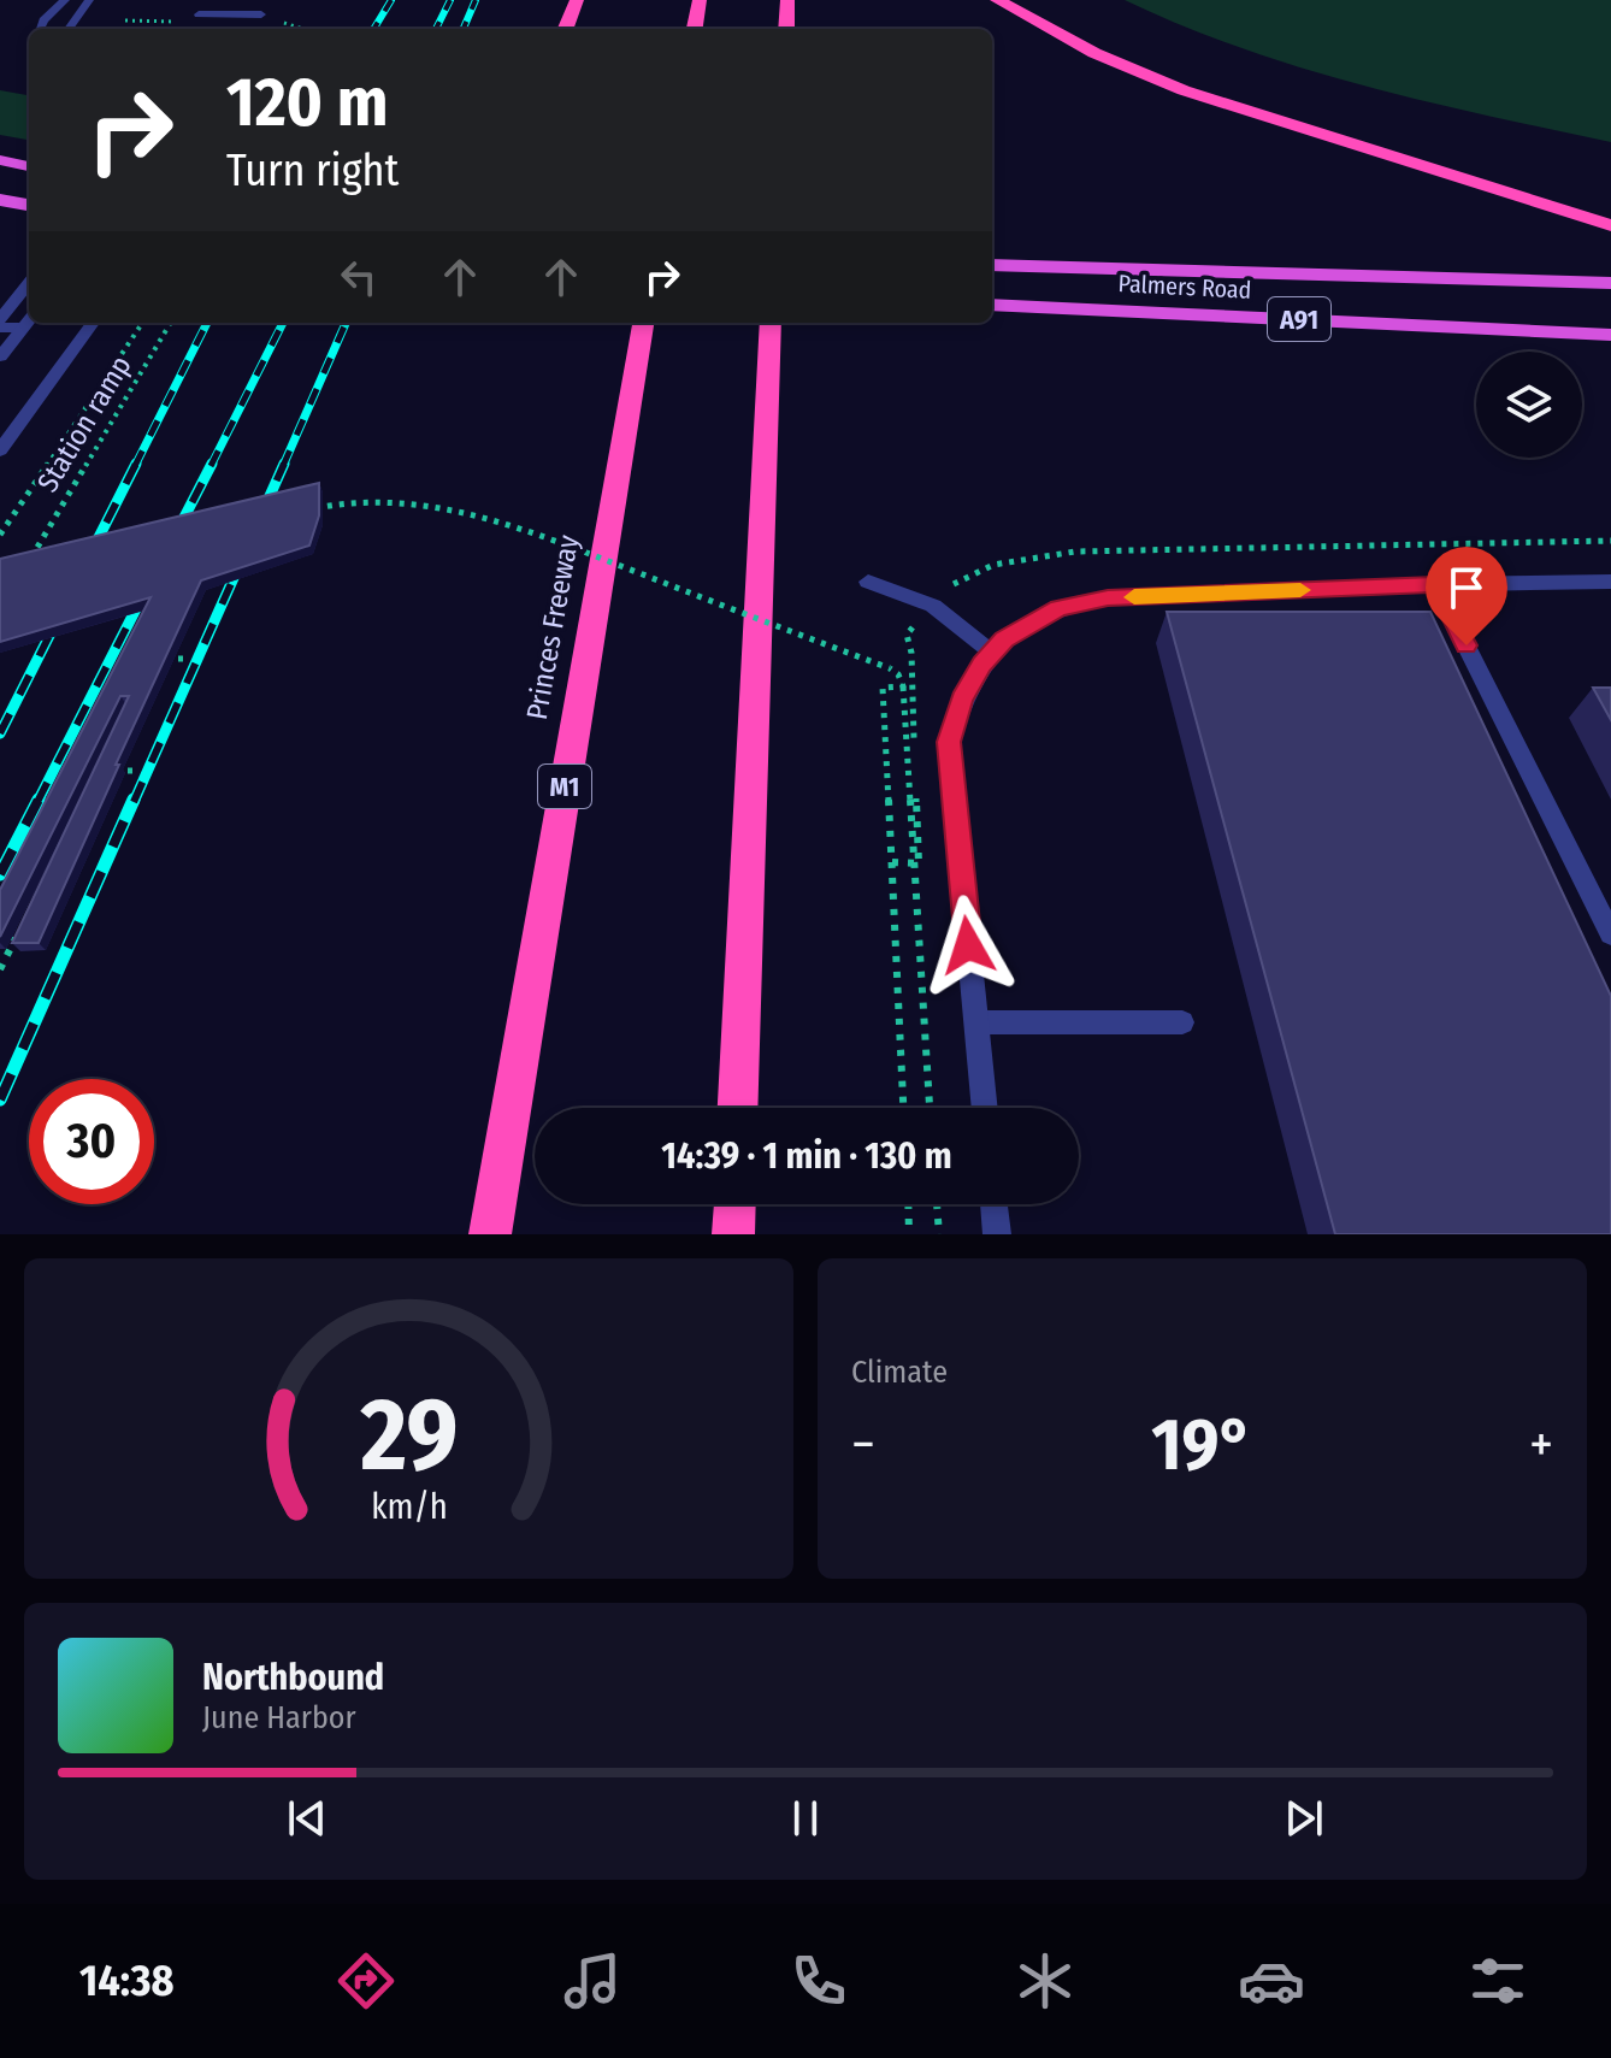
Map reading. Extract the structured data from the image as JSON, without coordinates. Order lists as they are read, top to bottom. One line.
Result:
{"streets":{"highway":["Palmers Road","A91","Princes Freeway","M1"],"path":["Station ramp"]},"page":{"turn":["120 m","Turn right"],"limit":"30","trip":"14:39 · 1 min · 130 m","tile":"Climate","heat":["−","19°","+"],"song":["Northbound","June Harbor"],"tabs":"14:38","gauge":["29","km/h"]}}
